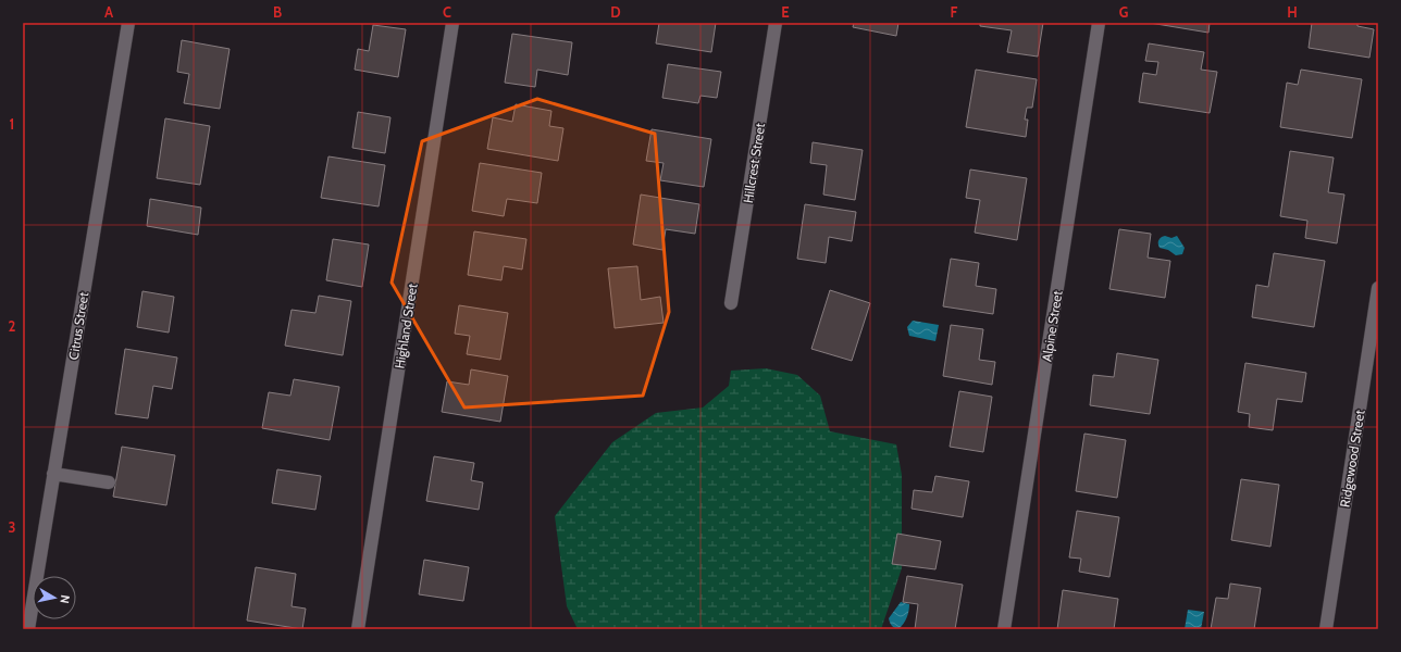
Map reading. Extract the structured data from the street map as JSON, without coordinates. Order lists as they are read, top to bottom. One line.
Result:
{"streets":{"street":["Hillcrest Street","Citrus Street","Highland Street","Alpine Street","Ridgewood Street"]},"north":"right","grid":{"columns":["A","B","C","D","E","F","G","H"],"rows":["1","2","3"]}}
